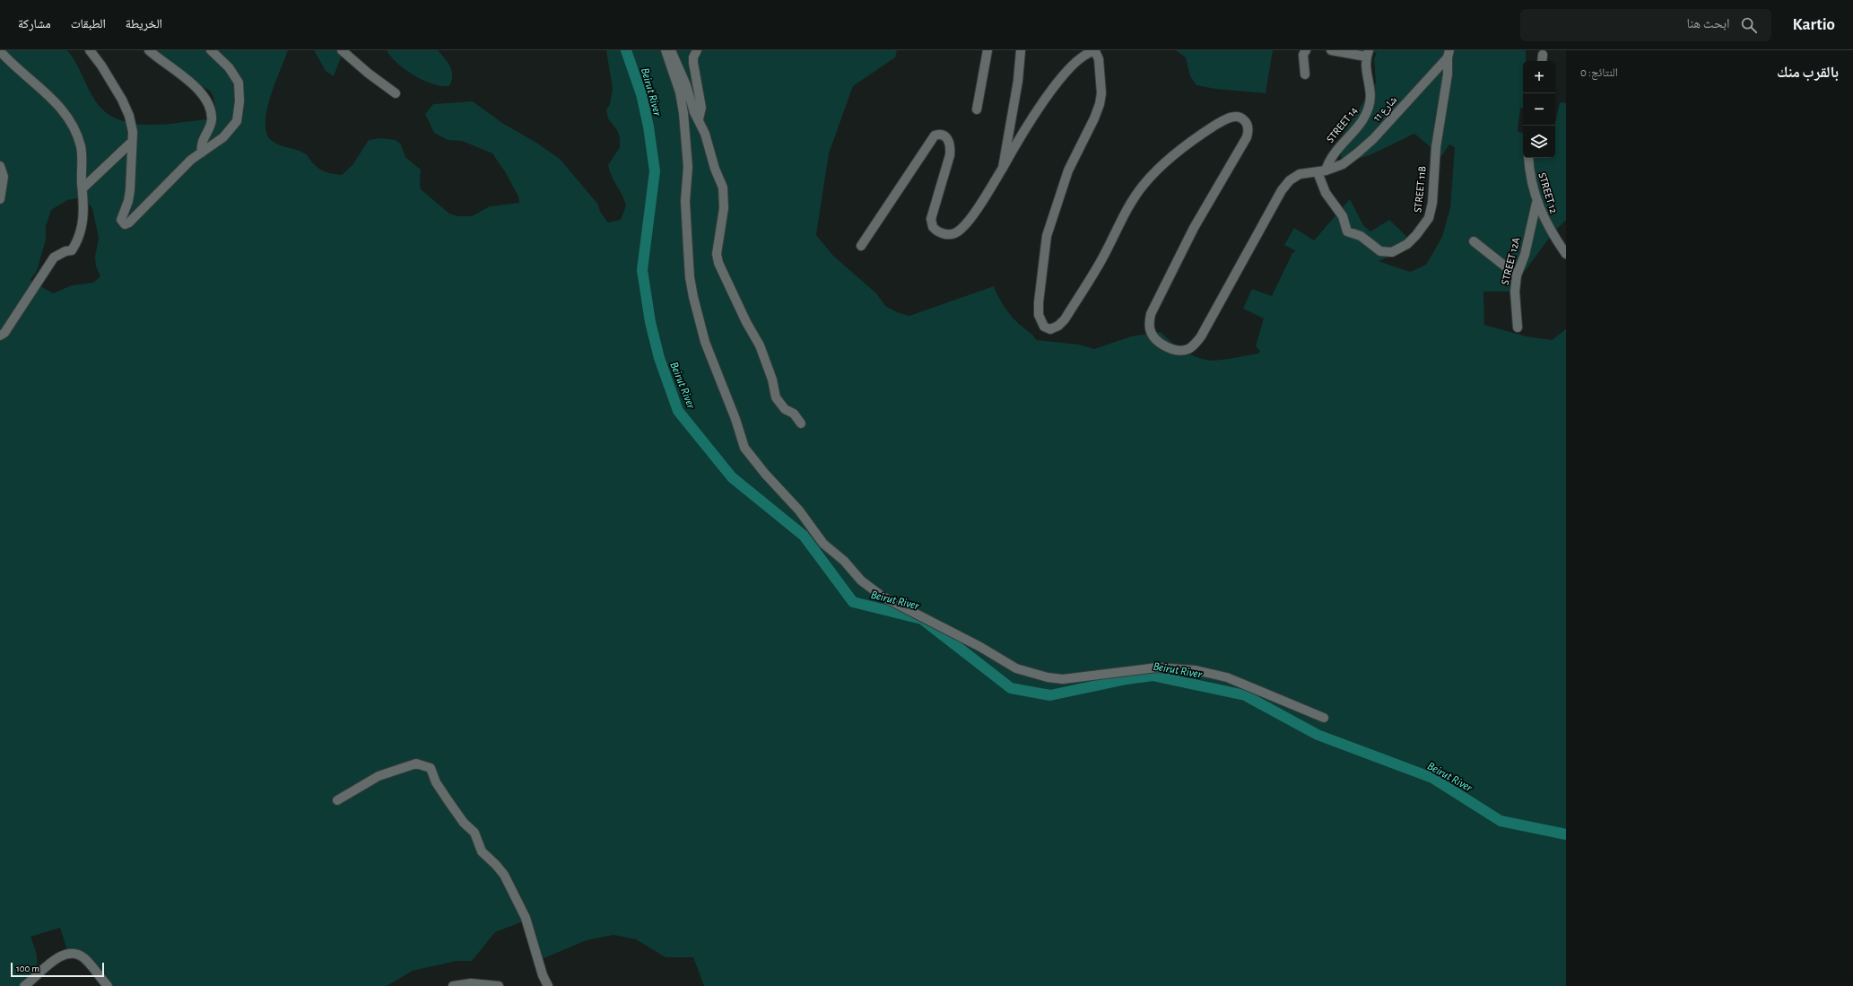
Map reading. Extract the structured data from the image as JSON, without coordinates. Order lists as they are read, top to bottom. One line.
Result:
{"streets":{"street":["شارع 11","STREET 14","STREET 11B","STREET 12","STREET 12A"]},"crossings":[["شارع 11","STREET 14"],["شارع 11","STREET 11B"],["STREET 14","STREET 11B"],["STREET 12","STREET 12A"]],"water":["Beirut River"],"scale_bar":"100 m","page":{"header":"Kartio","search":"ابحث هنا","nav":["الخريطة","الطبقات","مشاركة"],"heading":["بالقرب منك","النتائج: 0"],"map_buttons":["+","−"],"scale":"100 m"}}
